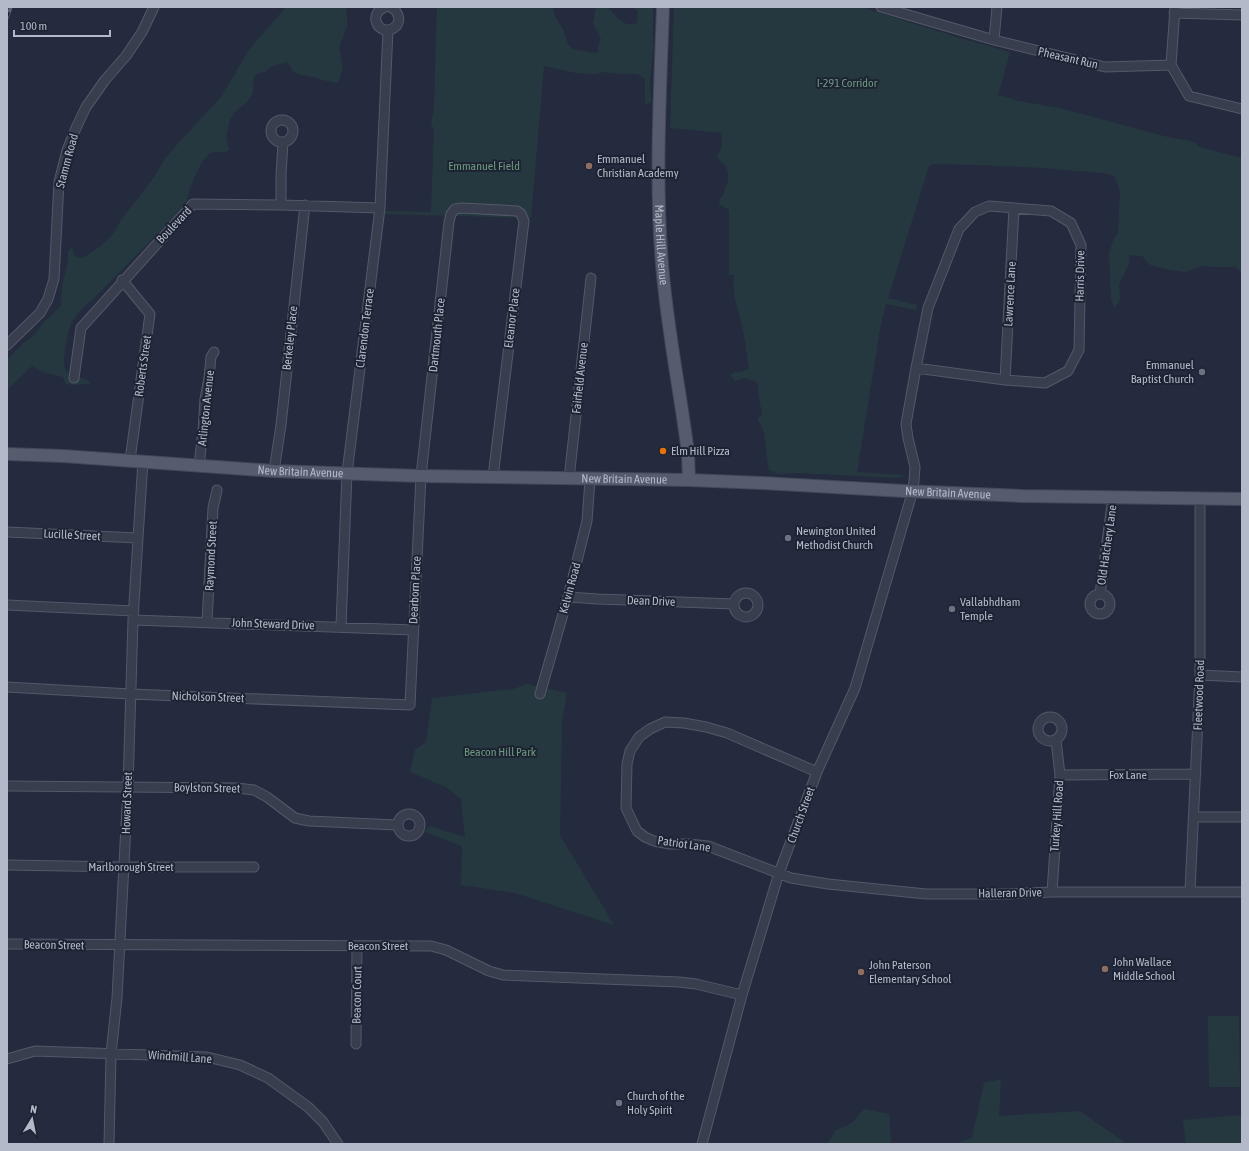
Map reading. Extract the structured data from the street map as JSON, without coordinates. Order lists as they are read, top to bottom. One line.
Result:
{"streets":{"main road":["Maple Hill Avenue","New Britain Avenue"],"street":["Pheasant Run","Stamm Road","Boulevard","Harris Drive","Lawrence Lane","Eleanor Place","Clarendon Terrace","Dartmouth Place","Berkeley Place","Roberts Street","Fairfield Avenue","Arlington Avenue","Lucille Street","Old Hatchery Lane","Raymond Street","Kelvin Road","Dearborn Place","Dean Drive","John Steward Drive","Fleetwood Road","Nicholson Street","Fox Lane","Boylston Street","Howard Street","Church Street","Turkey Hill Road","Patriot Lane","Marlborough Street","Halleran Drive","Beacon Street","Beacon Court","Windmill Lane"]},"crossings":[["Boulevard","Clarendon Terrace"],["Boulevard","Berkeley Place"],["Boulevard","Roberts Street"],["Maple Hill Avenue","New Britain Avenue"],["Harris Drive","Lawrence Lane"],["Harris Drive","New Britain Avenue"],["Harris Drive","Church Street"],["Eleanor Place","Dartmouth Place"],["Eleanor Place","New Britain Avenue"],["Clarendon Terrace","New Britain Avenue"],["Clarendon Terrace","John Steward Drive"],["Dartmouth Place","New Britain Avenue"],["Dartmouth Place","Dearborn Place"],["Berkeley Place","New Britain Avenue"],["Roberts Street","New Britain Avenue"],["Fairfield Avenue","New Britain Avenue"],["Arlington Avenue","New Britain Avenue"],["New Britain Avenue","Old Hatchery Lane"],["New Britain Avenue","Kelvin Road"],["New Britain Avenue","Dearborn Place"],["New Britain Avenue","Fleetwood Road"],["New Britain Avenue","Howard Street"],["New Britain Avenue","Church Street"],["Lucille Street","Howard Street"],["Raymond Street","John Steward Drive"],["Kelvin Road","Dean Drive"],["Dearborn Place","John Steward Drive"],["Dearborn Place","Nicholson Street"],["John Steward Drive","Howard Street"],["Fleetwood Road","Fox Lane"],["Fleetwood Road","Halleran Drive"],["Nicholson Street","Howard Street"],["Fox Lane","Turkey Hill Road"],["Boylston Street","Howard Street"],["Howard Street","Marlborough Street"],["Howard Street","Beacon Street"],["Howard Street","Windmill Lane"],["Church Street","Patriot Lane"],["Church Street","Halleran Drive"],["Church Street","Beacon Street"],["Turkey Hill Road","Halleran Drive"],["Patriot Lane","Halleran Drive"],["Beacon Street","Beacon Court"]],"parks":["I-291 Corridor","Emmanuel Field","Beacon Hill Park"],"places":["Emmanuel Christian Academy","Emmanuel Baptist Church","Elm Hill Pizza","Newington United Methodist Church","Vallabhdham Temple","John Wallace Middle School","John Paterson Elementary School","Church of the Holy Spirit"],"scale_bar":"100 m","north":"top"}
